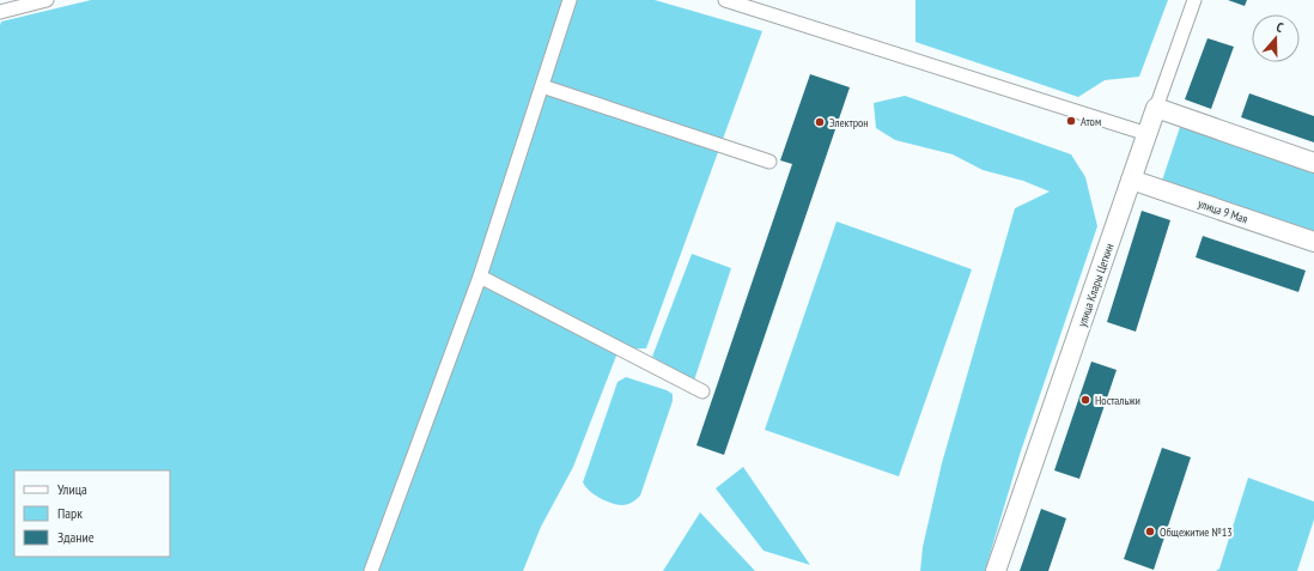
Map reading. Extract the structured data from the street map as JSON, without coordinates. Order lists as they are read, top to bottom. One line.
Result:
{"streets":{"street":["улица 9 Мая","улица Клары Цеткин"]},"crossings":[["улица 9 Мая","улица Клары Цеткин"]],"places":["Атом","Электрон","Ностальжи","Общежитие №13"],"legend":["Улица","Парк","Здание"],"north":"top"}
